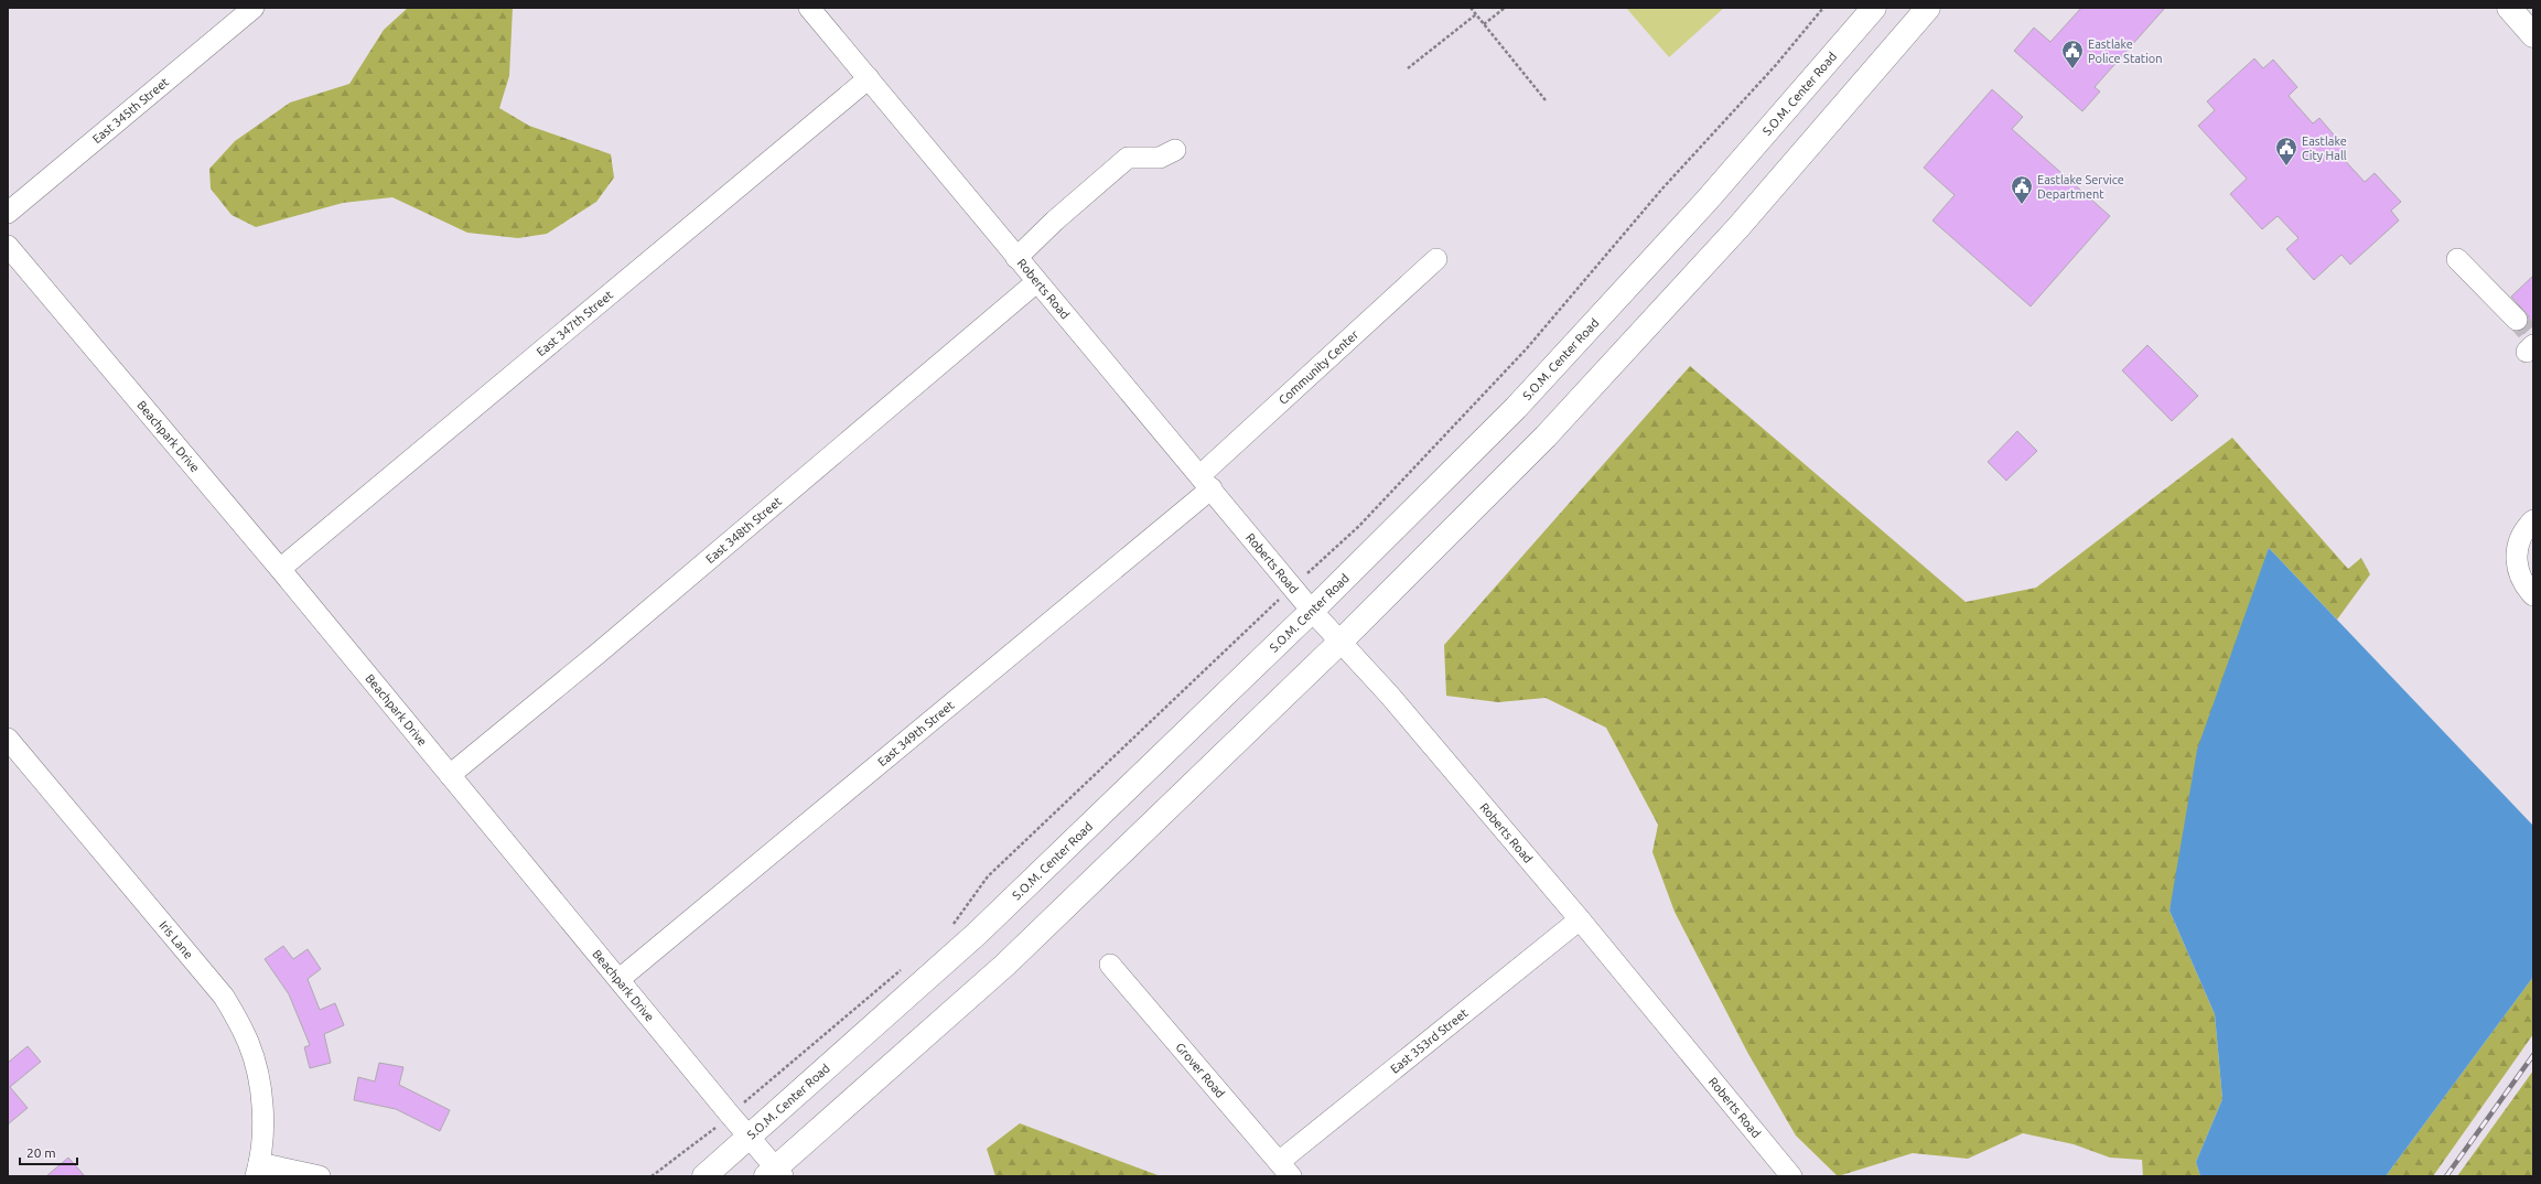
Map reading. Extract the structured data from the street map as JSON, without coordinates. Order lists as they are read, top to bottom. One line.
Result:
{"streets":{"main road":["S.O.M. Center Road"],"street":["East 345th Street","Roberts Road","East 347th Street","Community Center","Beachpark Drive","East 348th Street","East 349th Street","Iris Lane","East 353rd Street","Grover Road"]},"crossings":[["S.O.M. Center Road","Roberts Road"],["S.O.M. Center Road","Beachpark Drive"],["Roberts Road","East 347th Street"],["Roberts Road","Community Center"],["Roberts Road","East 348th Street"],["Roberts Road","East 349th Street"],["Roberts Road","East 353rd Street"],["East 347th Street","Beachpark Drive"],["Community Center","East 349th Street"],["Beachpark Drive","East 348th Street"],["Beachpark Drive","East 349th Street"],["East 353rd Street","Grover Road"]],"places":{"public building":["Eastlake Police Station","Eastlake City Hall","Eastlake Service Department"]},"scale_bar":"20 m"}
